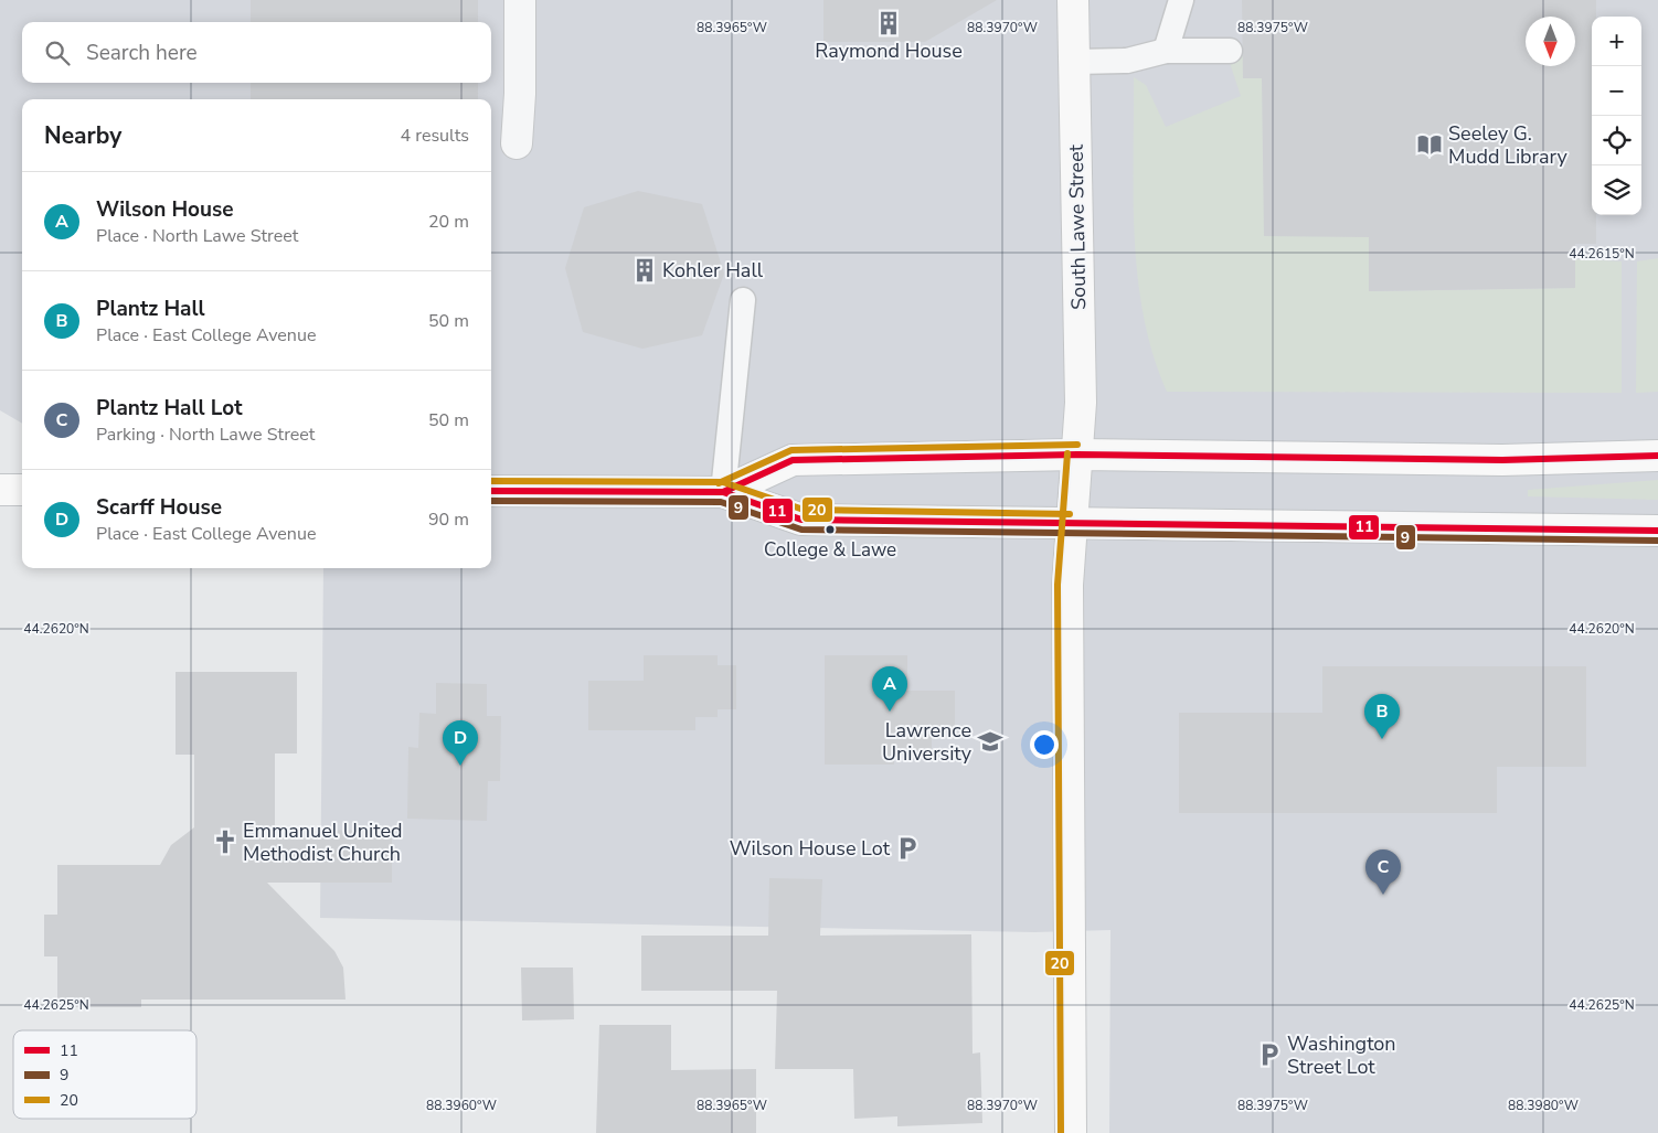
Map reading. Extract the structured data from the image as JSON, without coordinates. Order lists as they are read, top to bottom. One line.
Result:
{"streets":{"main road":["South Lawe Street"]},"places":{"building":["Raymond House","Kohler Hall"],"library":["Seeley G. Mudd Library"],"other":["College & Lawe"],"school or university":["Lawrence University"],"church":["Emmanuel United Methodist Church"],"parking":["Wilson House Lot","Washington Street Lot"]},"lines":["transit line 20","transit line 11","transit line 9"],"legend":["11","9","20"],"north":"bottom","page":{"map_buttons":["+","−"],"search":"Search here","heading":["Nearby","4 results"],"list":[{"mark":"A","name":"Wilson House","note":"Place · North Lawe Street","value":"20 m"},{"mark":"B","name":"Plantz Hall","note":"Place · East College Avenue","value":"50 m"},{"mark":"C","name":"Plantz Hall Lot","note":"Parking · North Lawe Street","value":"50 m"},{"mark":"D","name":"Scarff House","note":"Place · East College Avenue","value":"90 m"}],"pins":["A","B","D","C"]},"coordinates":["88.3965°W","88.3970°W","88.3975°W","44.2615°N","44.2620°N","44.2625°N","88.3960°W","88.3980°W"]}
